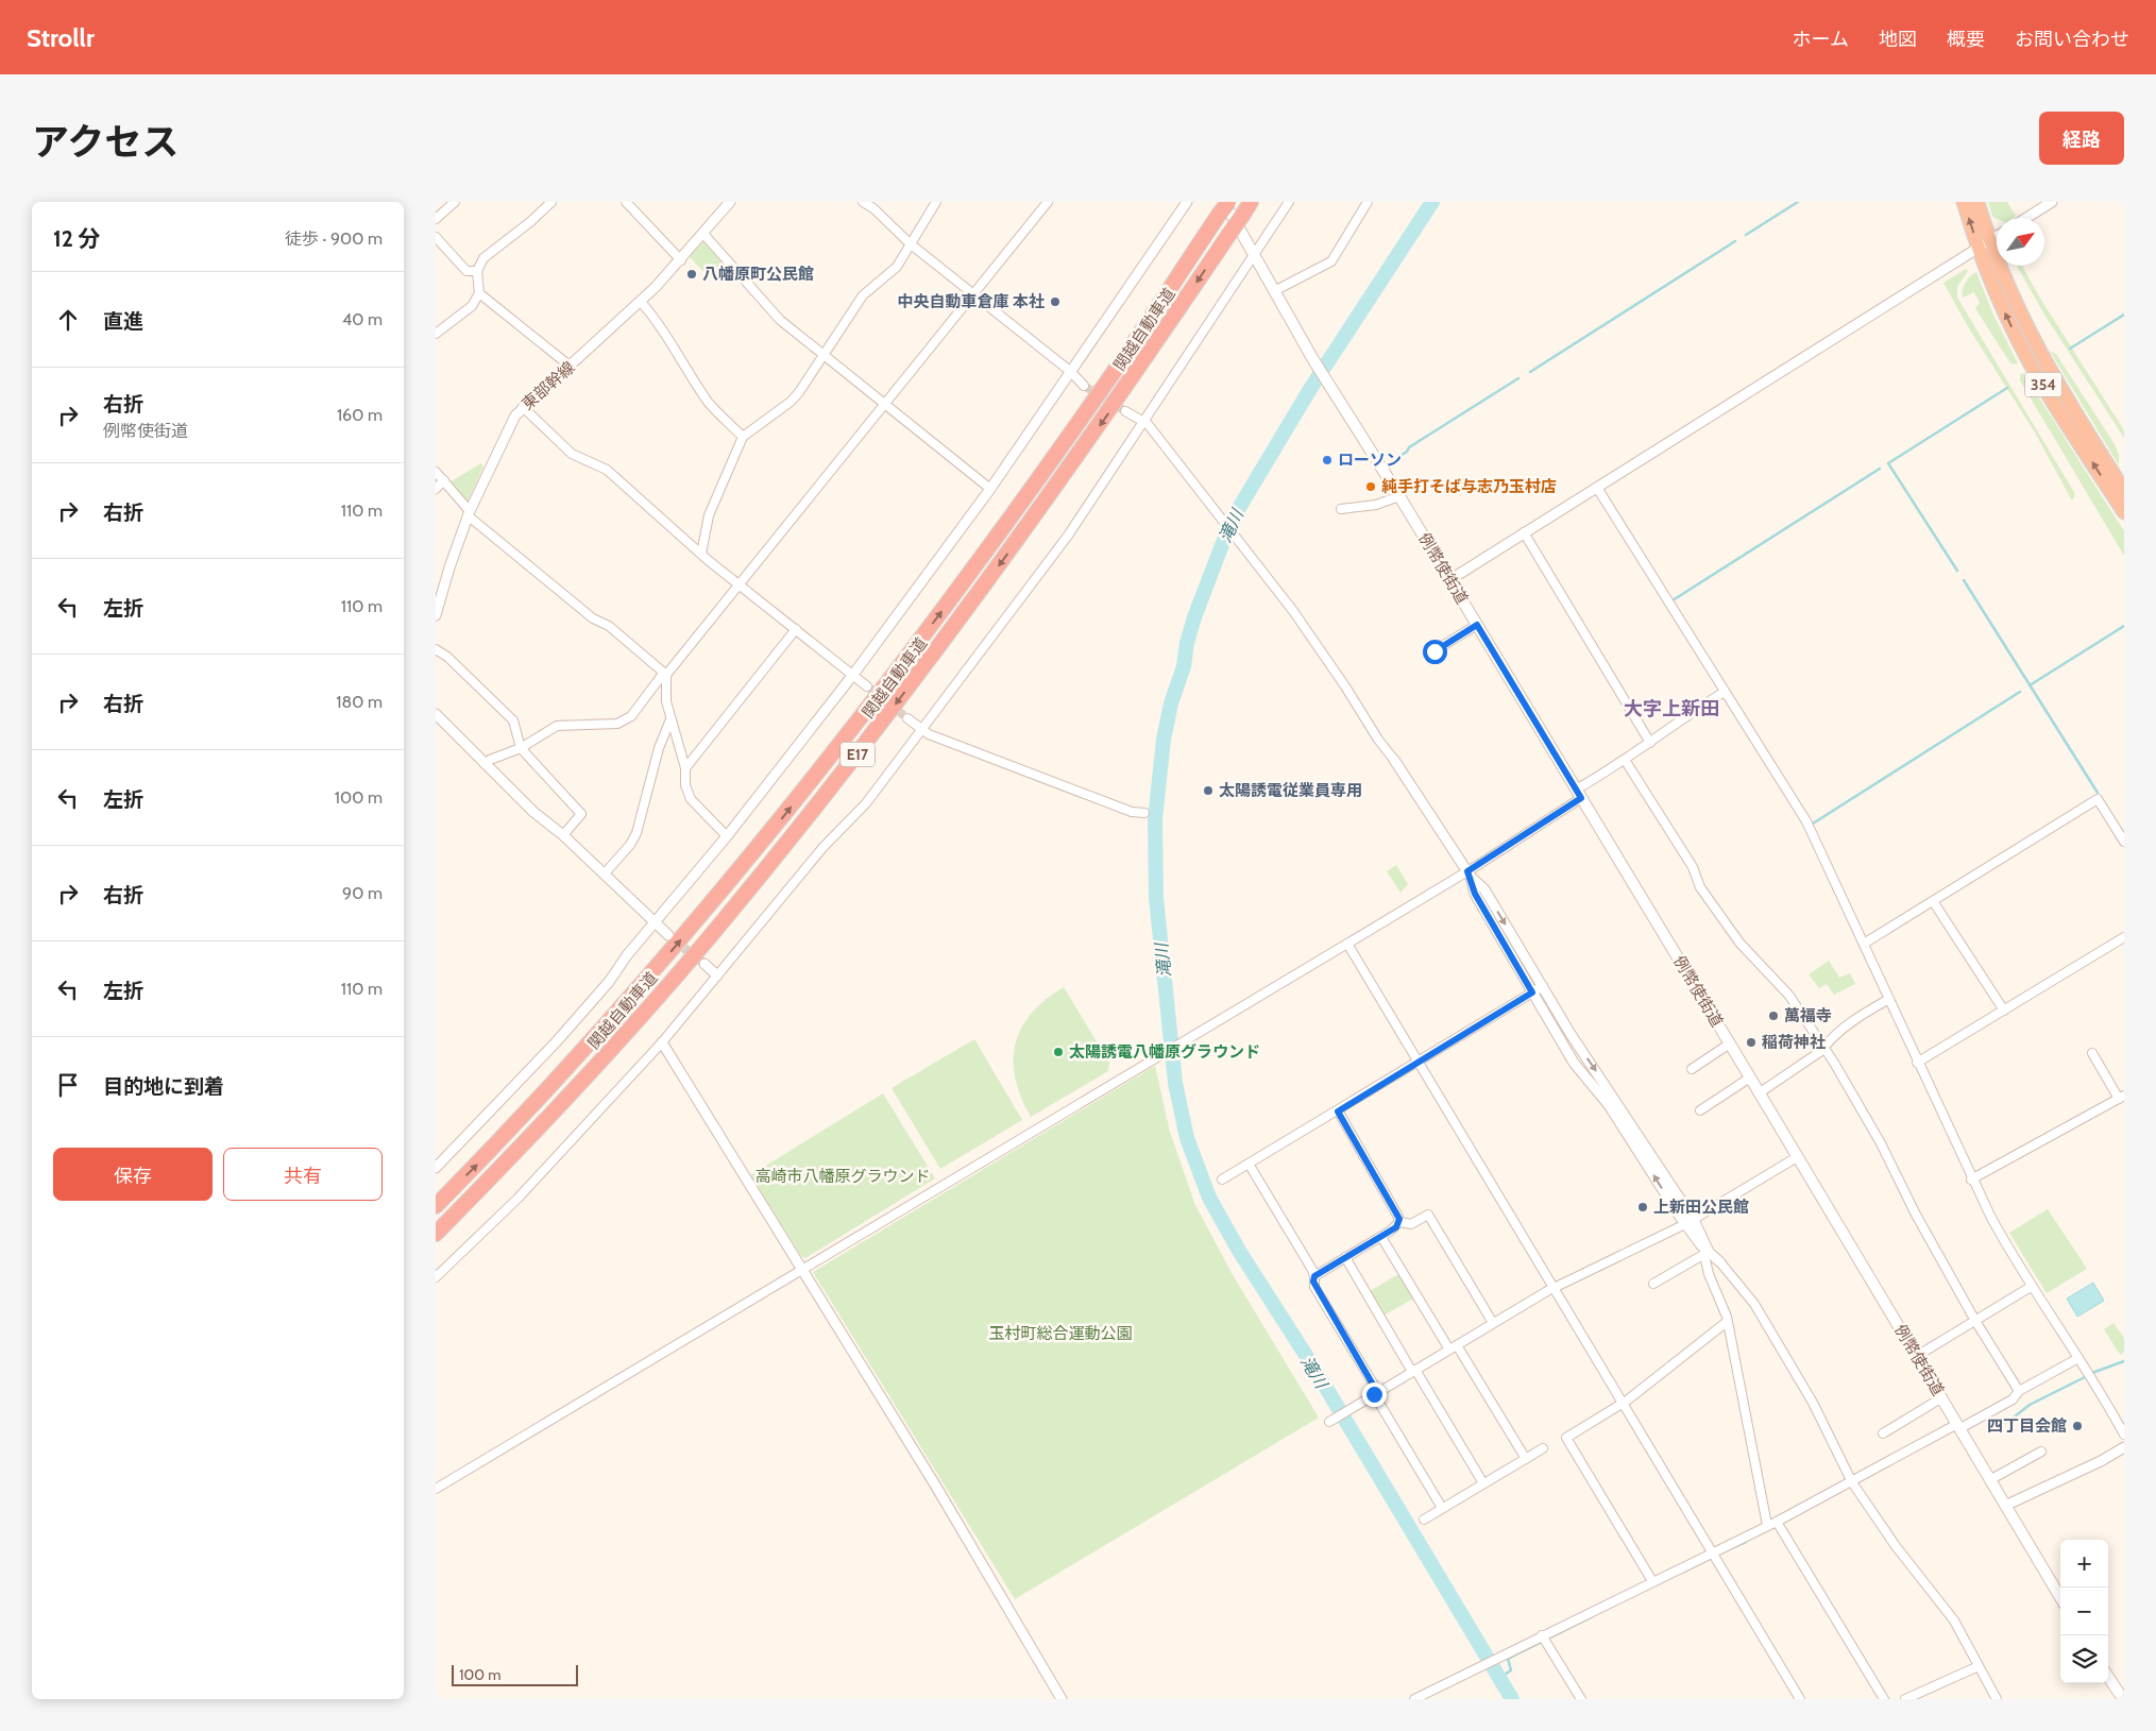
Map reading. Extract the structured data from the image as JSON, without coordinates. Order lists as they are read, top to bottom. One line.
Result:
{"streets":{"highway":["関越自動車道","354","E17"],"main road":["例幣使街道"],"street":["東部幹線"]},"districts":["大字上新田"],"water":["滝川"],"parks":["高崎市八幡原グラウンド","玉村町総合運動公園"],"places":["八幡原町公民館","中央自動車倉庫 本社","ローソン","純手打そば与志乃玉村店","太陽誘電従業員専用","萬福寺","稲荷神社","太陽誘電八幡原グラウンド","上新田公民館","四丁目会館"],"scale_bar":"100 m","north":"top right","page":{"header":"Strollr","nav":["ホーム","地図","概要","お問い合わせ"],"title":"アクセス","buttons":["経路",["保存","共有"]],"heading":["12 分","徒歩 · 900 m"],"list":[["直進","40 m"],["右折","例幣使街道","160 m"],["右折","110 m"],["左折","110 m"],["右折","180 m"],["左折","100 m"],["右折","90 m"],["左折","110 m"],"目的地に到着"],"map_buttons":["+","−"],"scale":"100 m"}}
